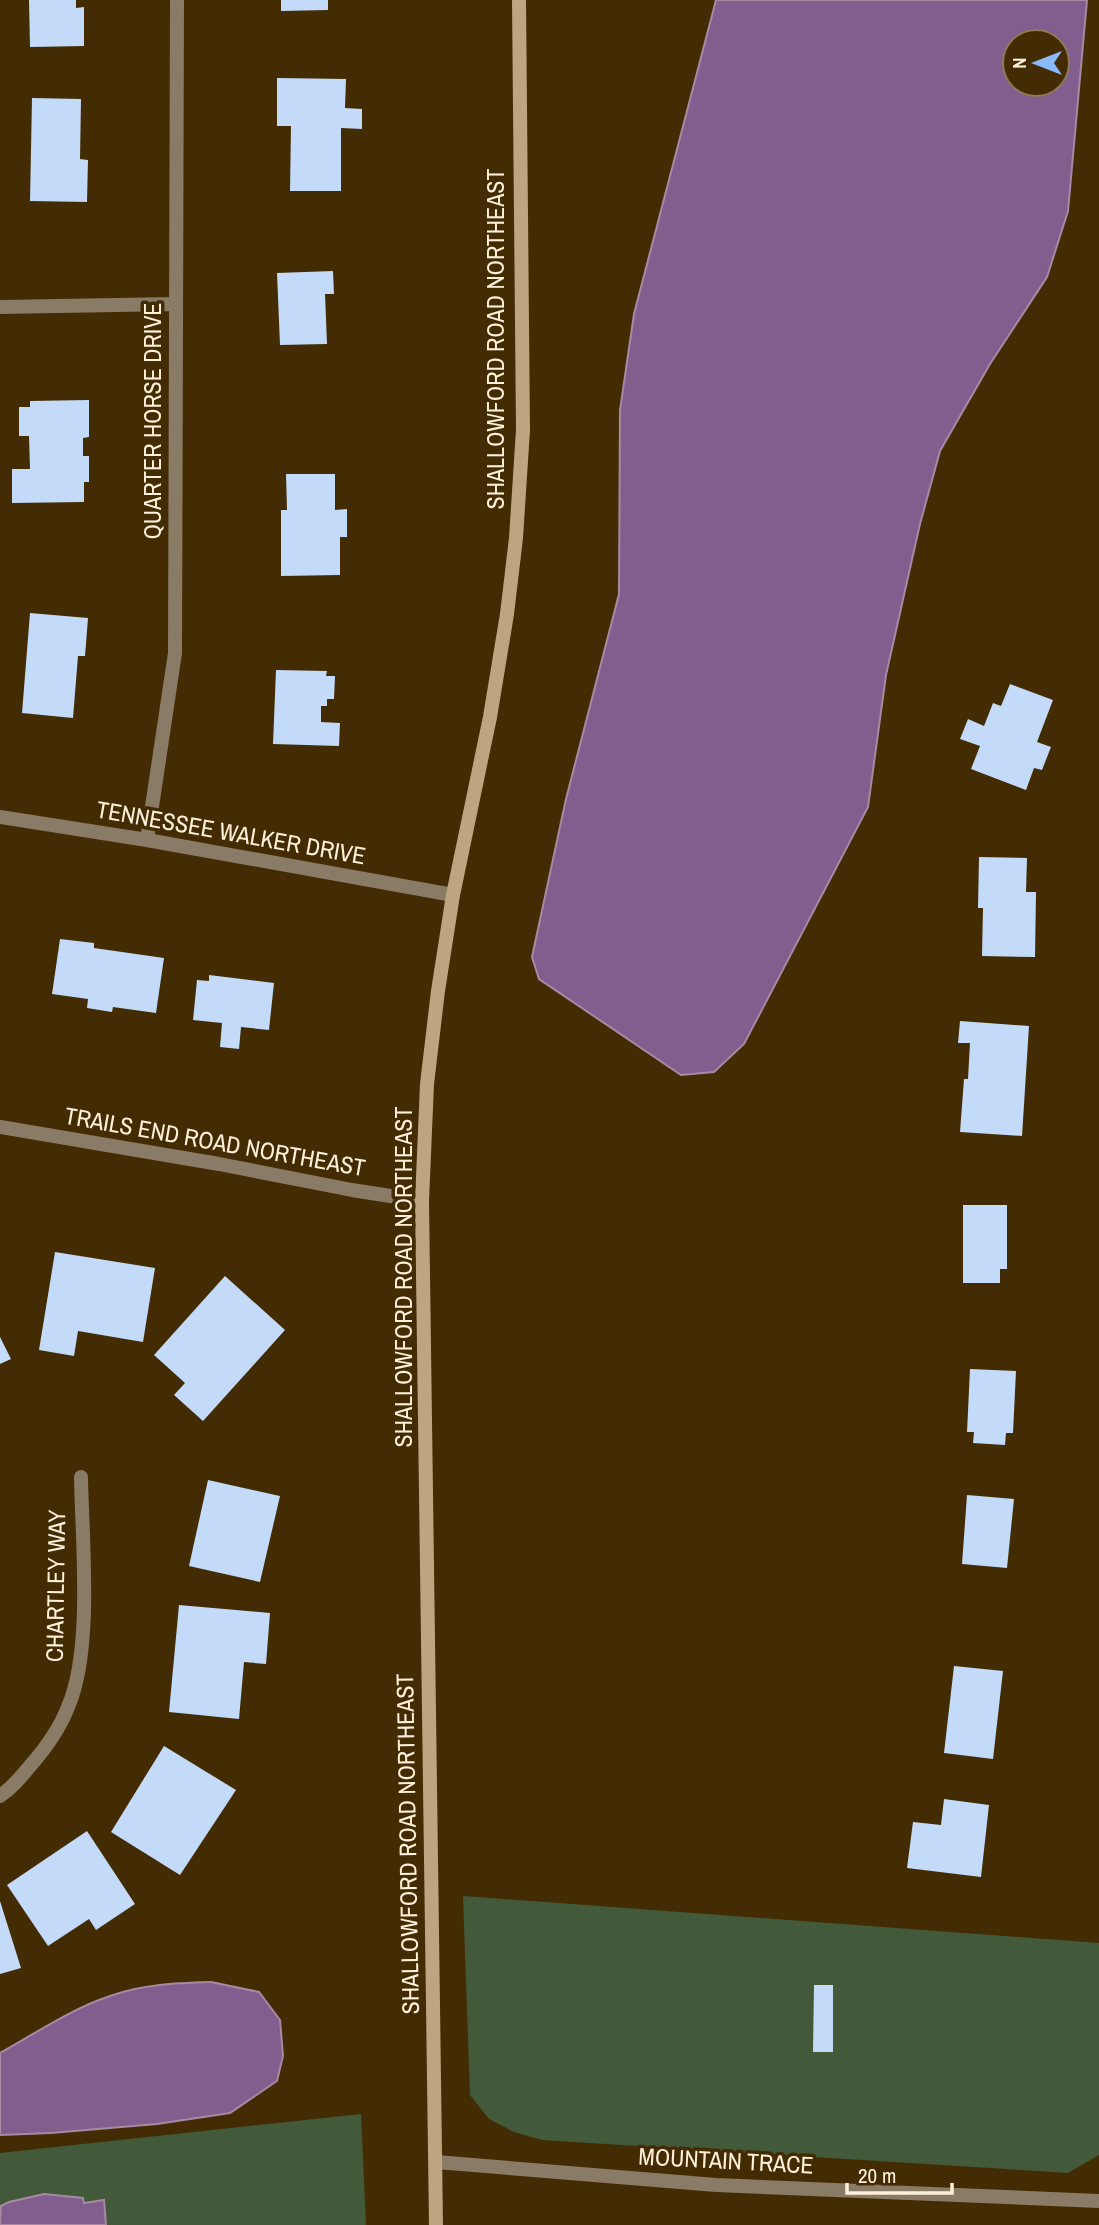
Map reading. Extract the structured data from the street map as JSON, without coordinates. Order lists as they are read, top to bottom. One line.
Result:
{"streets":{"main road":["SHALLOWFORD ROAD NORTHEAST"],"street":["QUARTER HORSE DRIVE","TENNESSEE WALKER DRIVE","TRAILS END ROAD NORTHEAST","CHARTLEY WAY","MOUNTAIN TRACE"]},"crossings":[["SHALLOWFORD ROAD NORTHEAST","TENNESSEE WALKER DRIVE"],["SHALLOWFORD ROAD NORTHEAST","TRAILS END ROAD NORTHEAST"],["SHALLOWFORD ROAD NORTHEAST","MOUNTAIN TRACE"],["QUARTER HORSE DRIVE","TENNESSEE WALKER DRIVE"]],"scale_bar":"20 m","north":"left"}
